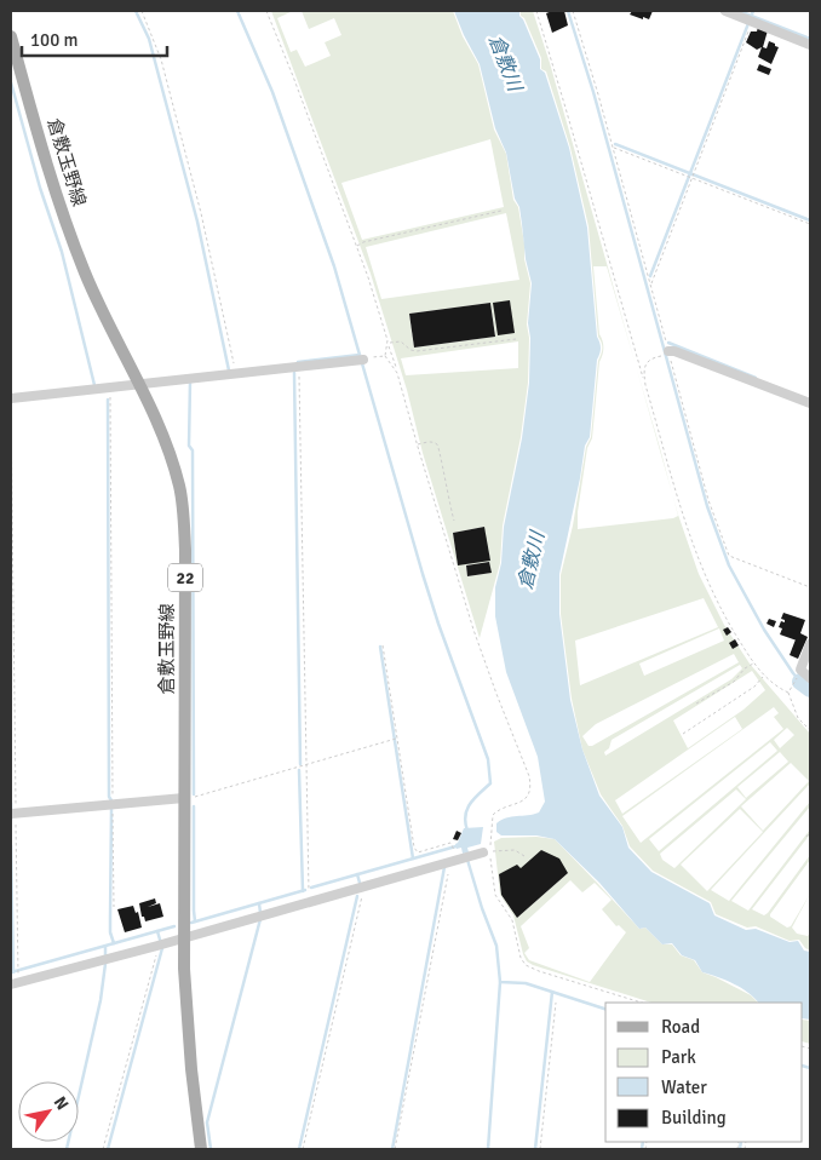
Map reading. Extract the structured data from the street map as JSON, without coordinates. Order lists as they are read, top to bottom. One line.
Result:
{"streets":{"main road":["倉敷玉野線","22"]},"water":["倉敷川"],"legend":["Road","Park","Water","Building"],"scale_bar":"100 m","north":"top right"}
